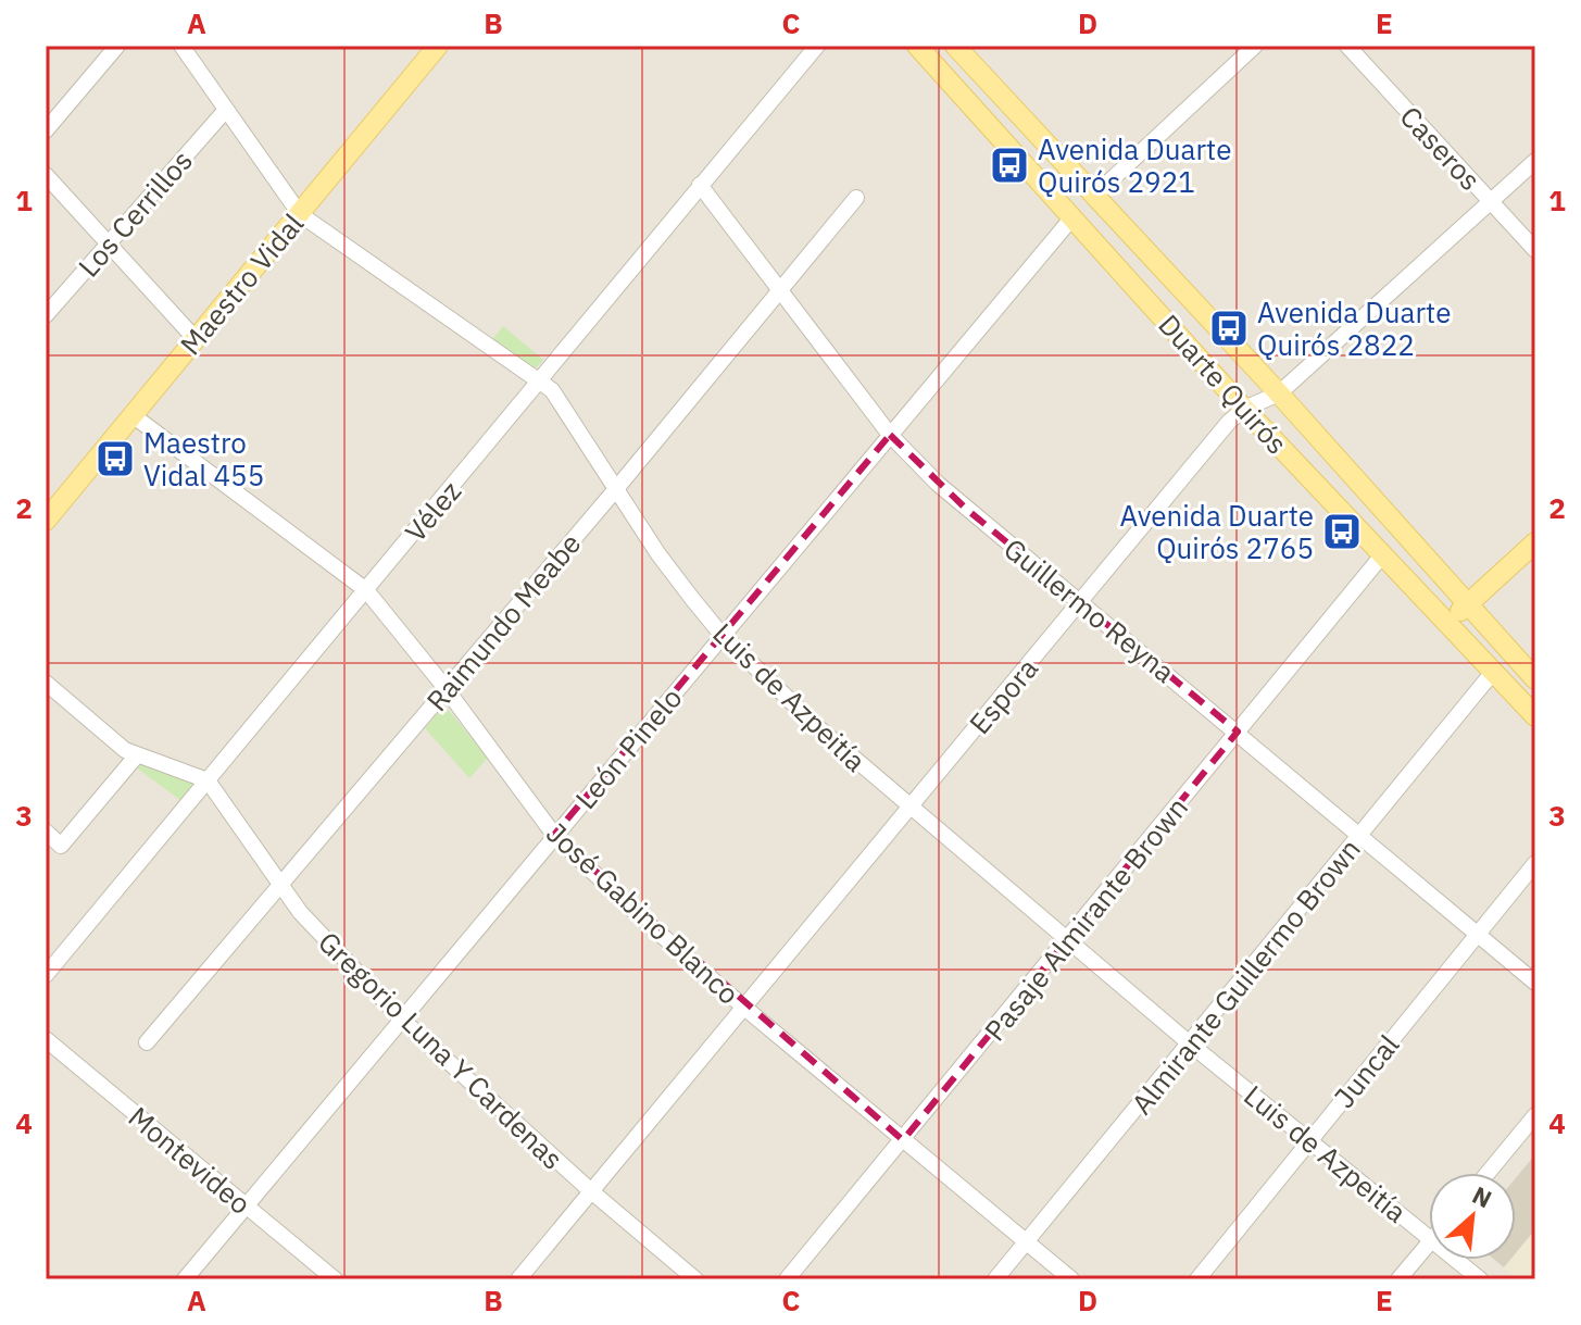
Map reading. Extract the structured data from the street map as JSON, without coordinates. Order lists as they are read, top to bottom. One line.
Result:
{"streets":{"main road":["Maestro Vidal","Duarte Quirós"],"street":["Caseros","Los Cerrillos","Vélez","Guillermo Reyna","Raimundo Meabe","Espora","Luis de Azpeitía","León Pinelo","José Gabino Blanco","Pasaje Almirante Brown","Almirante Guillermo Brown","Gregorio Luna Y Cardenas","Juncal","Montevideo"]},"crossings":[["Caseros","Espora"],["Los Cerrillos","Luis de Azpeitía"],["Maestro Vidal","Luis de Azpeitía"],["Maestro Vidal","José Gabino Blanco"],["Duarte Quirós","Espora"],["Duarte Quirós","León Pinelo"],["Duarte Quirós","Pasaje Almirante Brown"],["Duarte Quirós","Almirante Guillermo Brown"],["Vélez","Guillermo Reyna"],["Vélez","Luis de Azpeitía"],["Vélez","José Gabino Blanco"],["Vélez","Gregorio Luna Y Cardenas"],["Guillermo Reyna","Raimundo Meabe"],["Guillermo Reyna","Espora"],["Guillermo Reyna","León Pinelo"],["Guillermo Reyna","Pasaje Almirante Brown"],["Guillermo Reyna","Almirante Guillermo Brown"],["Guillermo Reyna","Juncal"],["Raimundo Meabe","Luis de Azpeitía"],["Raimundo Meabe","José Gabino Blanco"],["Raimundo Meabe","Gregorio Luna Y Cardenas"],["Espora","Luis de Azpeitía"],["Espora","José Gabino Blanco"],["Espora","Gregorio Luna Y Cardenas"],["Luis de Azpeitía","León Pinelo"],["Luis de Azpeitía","Pasaje Almirante Brown"],["Luis de Azpeitía","Almirante Guillermo Brown"],["Luis de Azpeitía","Juncal"],["León Pinelo","José Gabino Blanco"],["León Pinelo","Gregorio Luna Y Cardenas"],["León Pinelo","Montevideo"],["José Gabino Blanco","Pasaje Almirante Brown"],["José Gabino Blanco","Almirante Guillermo Brown"]],"places":{"bus stop":["Avenida Duarte Quirós 2921","Avenida Duarte Quirós 2822","Maestro Vidal 455","Avenida Duarte Quirós 2765"]},"north":"top right","grid":{"columns":["A","B","C","D","E"],"rows":["1","2","3","4"]}}
